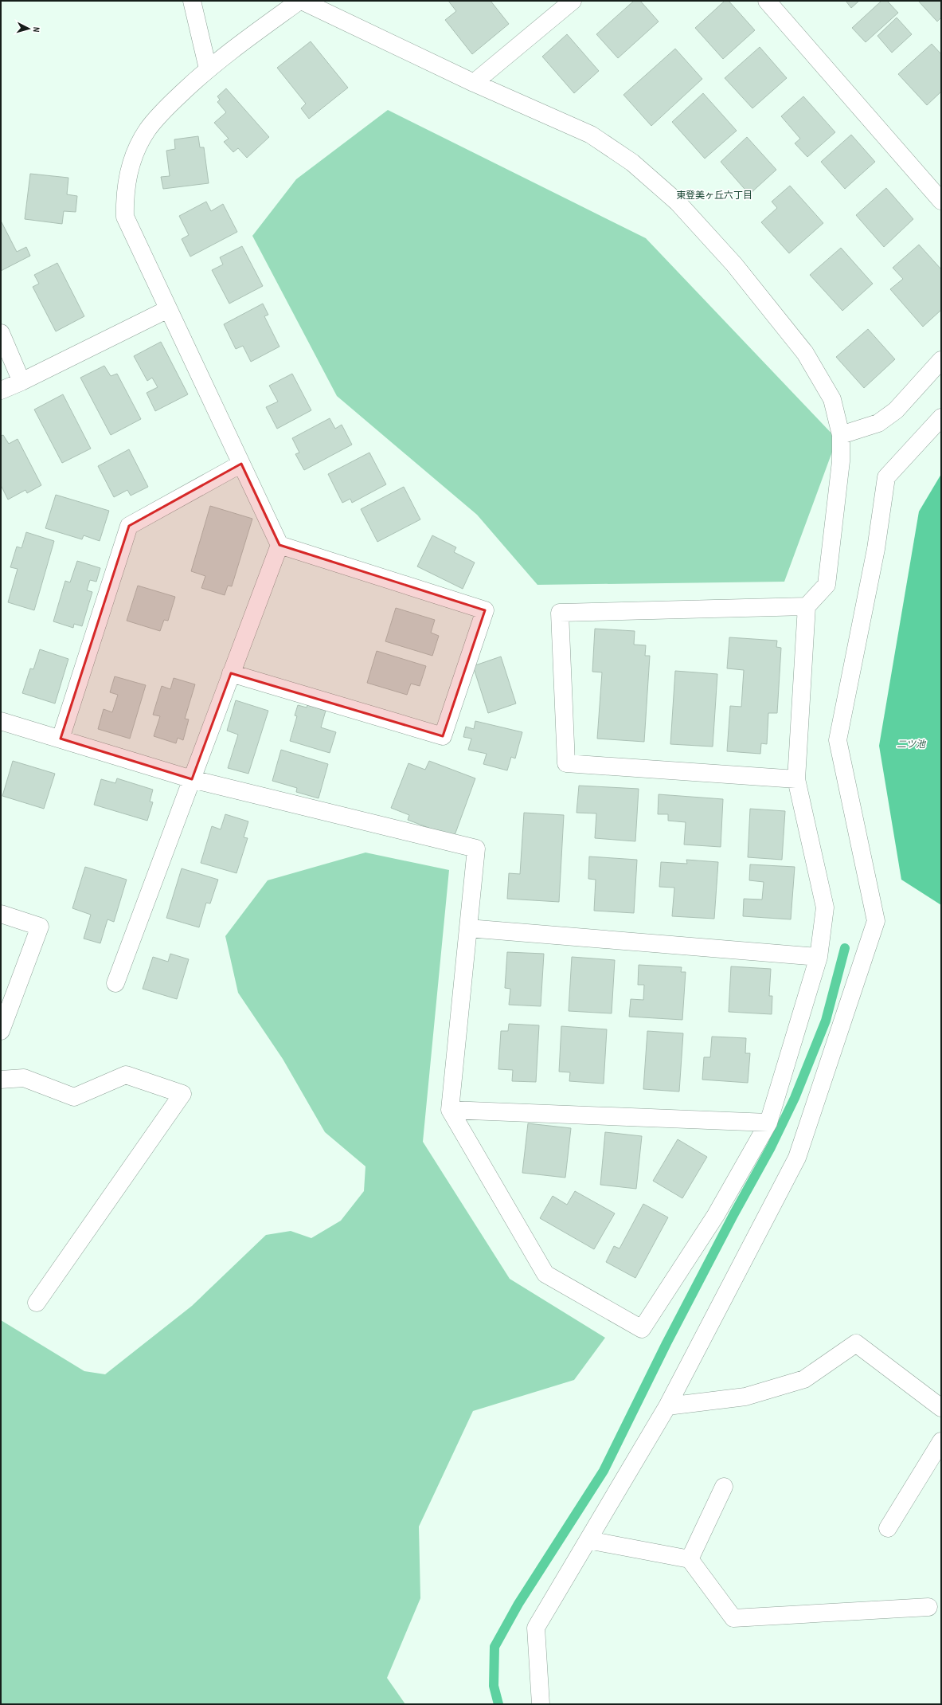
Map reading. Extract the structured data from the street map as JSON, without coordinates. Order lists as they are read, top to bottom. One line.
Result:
{"districts":["東登美ヶ丘六丁目"],"water":["二ツ池"],"north":"right"}
